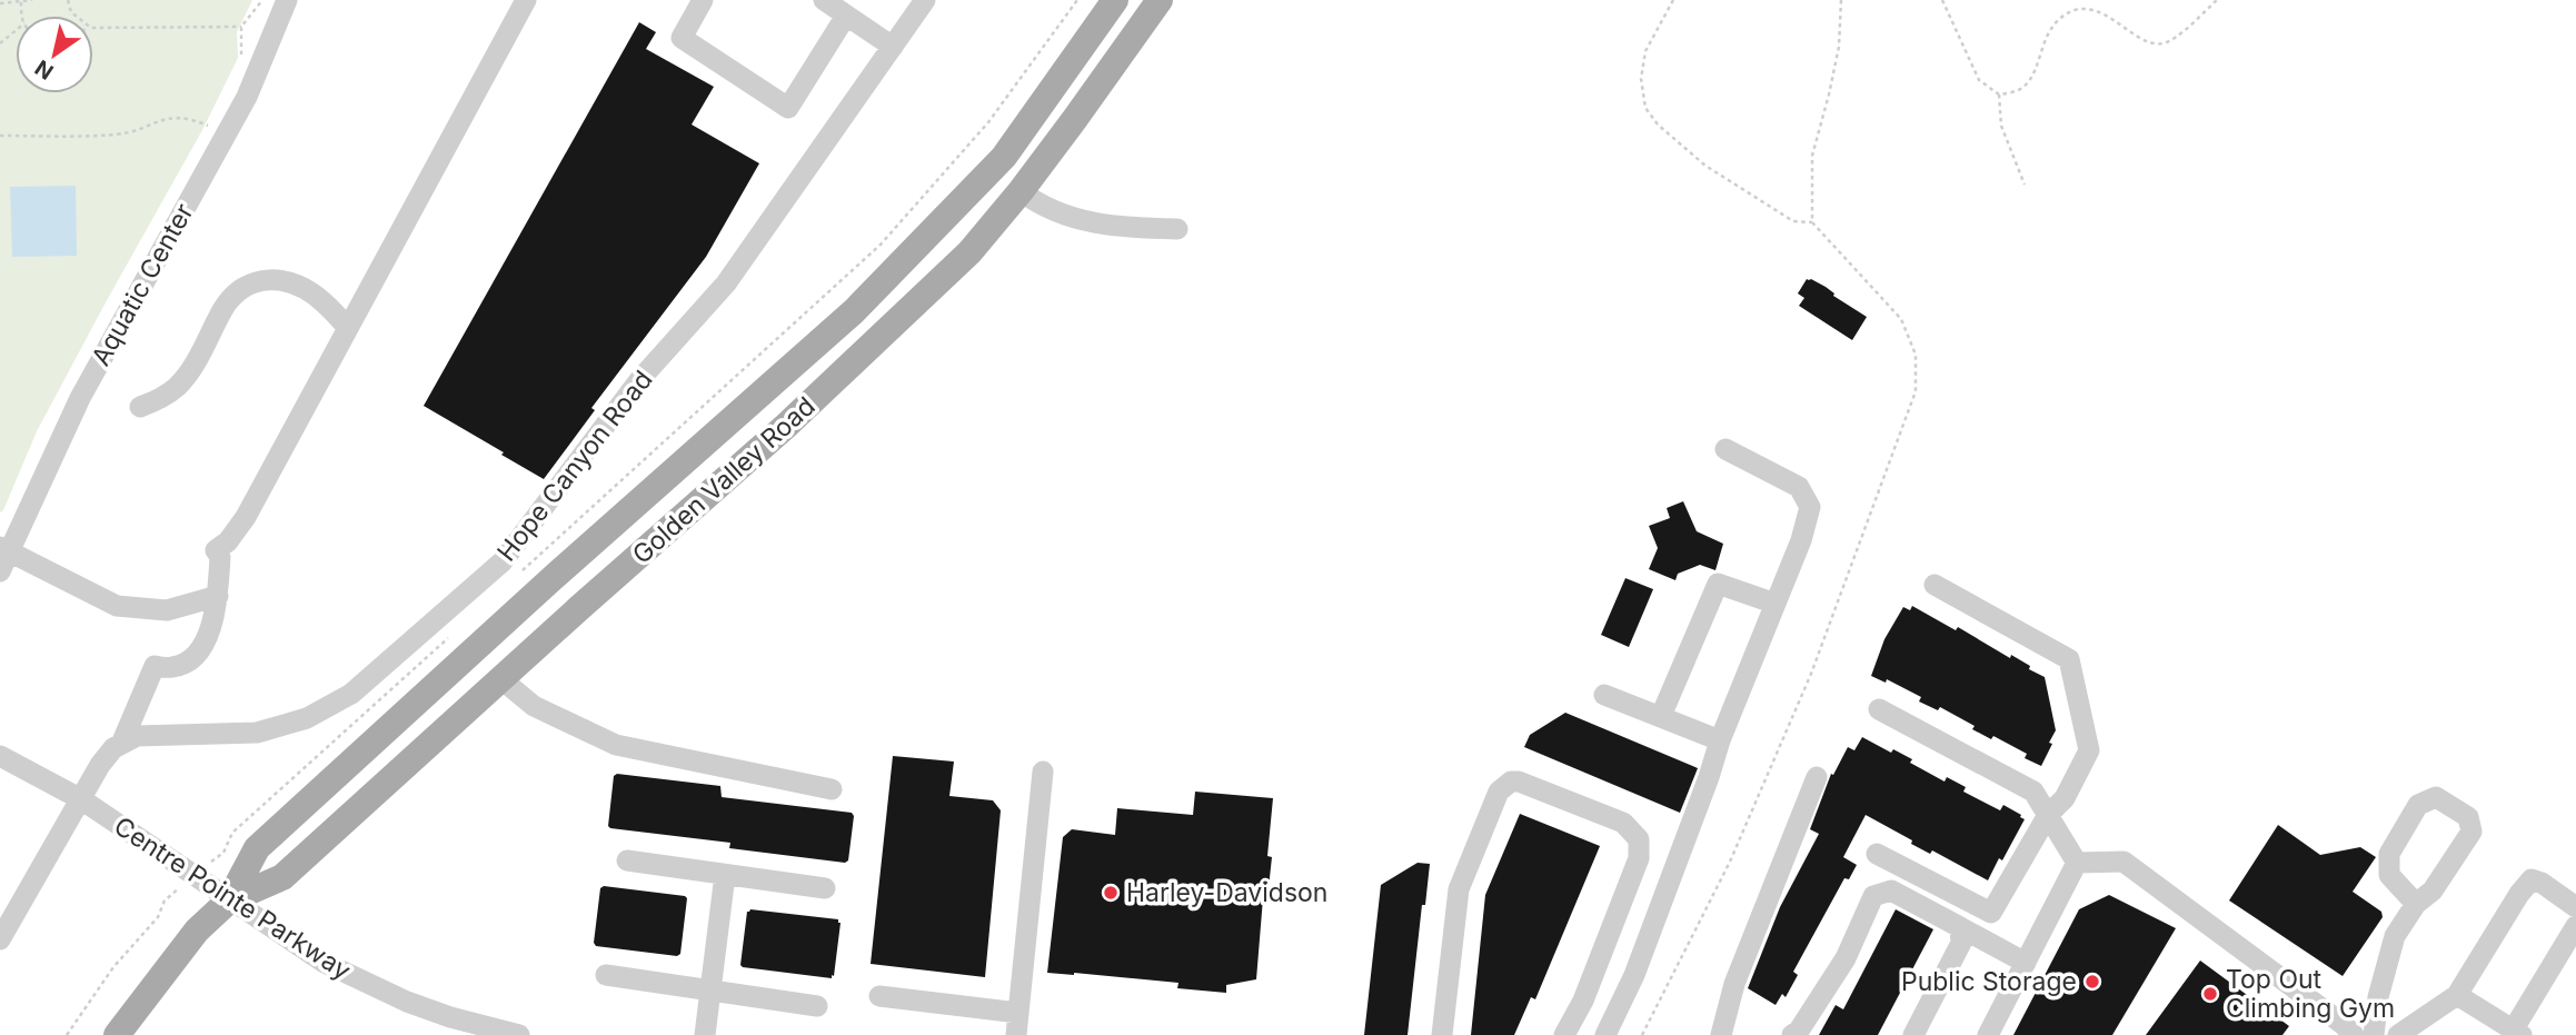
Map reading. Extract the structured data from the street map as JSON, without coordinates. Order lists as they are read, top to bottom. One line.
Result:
{"streets":{"main road":["Golden Valley Road"],"street":["Aquatic Center","Hope Canyon Road","Centre Pointe Parkway"]},"crossings":[["Golden Valley Road","Centre Pointe Parkway"]],"places":["Harley-Davidson","Public Storage","Top Out Climbing Gym"],"north":"bottom left"}
